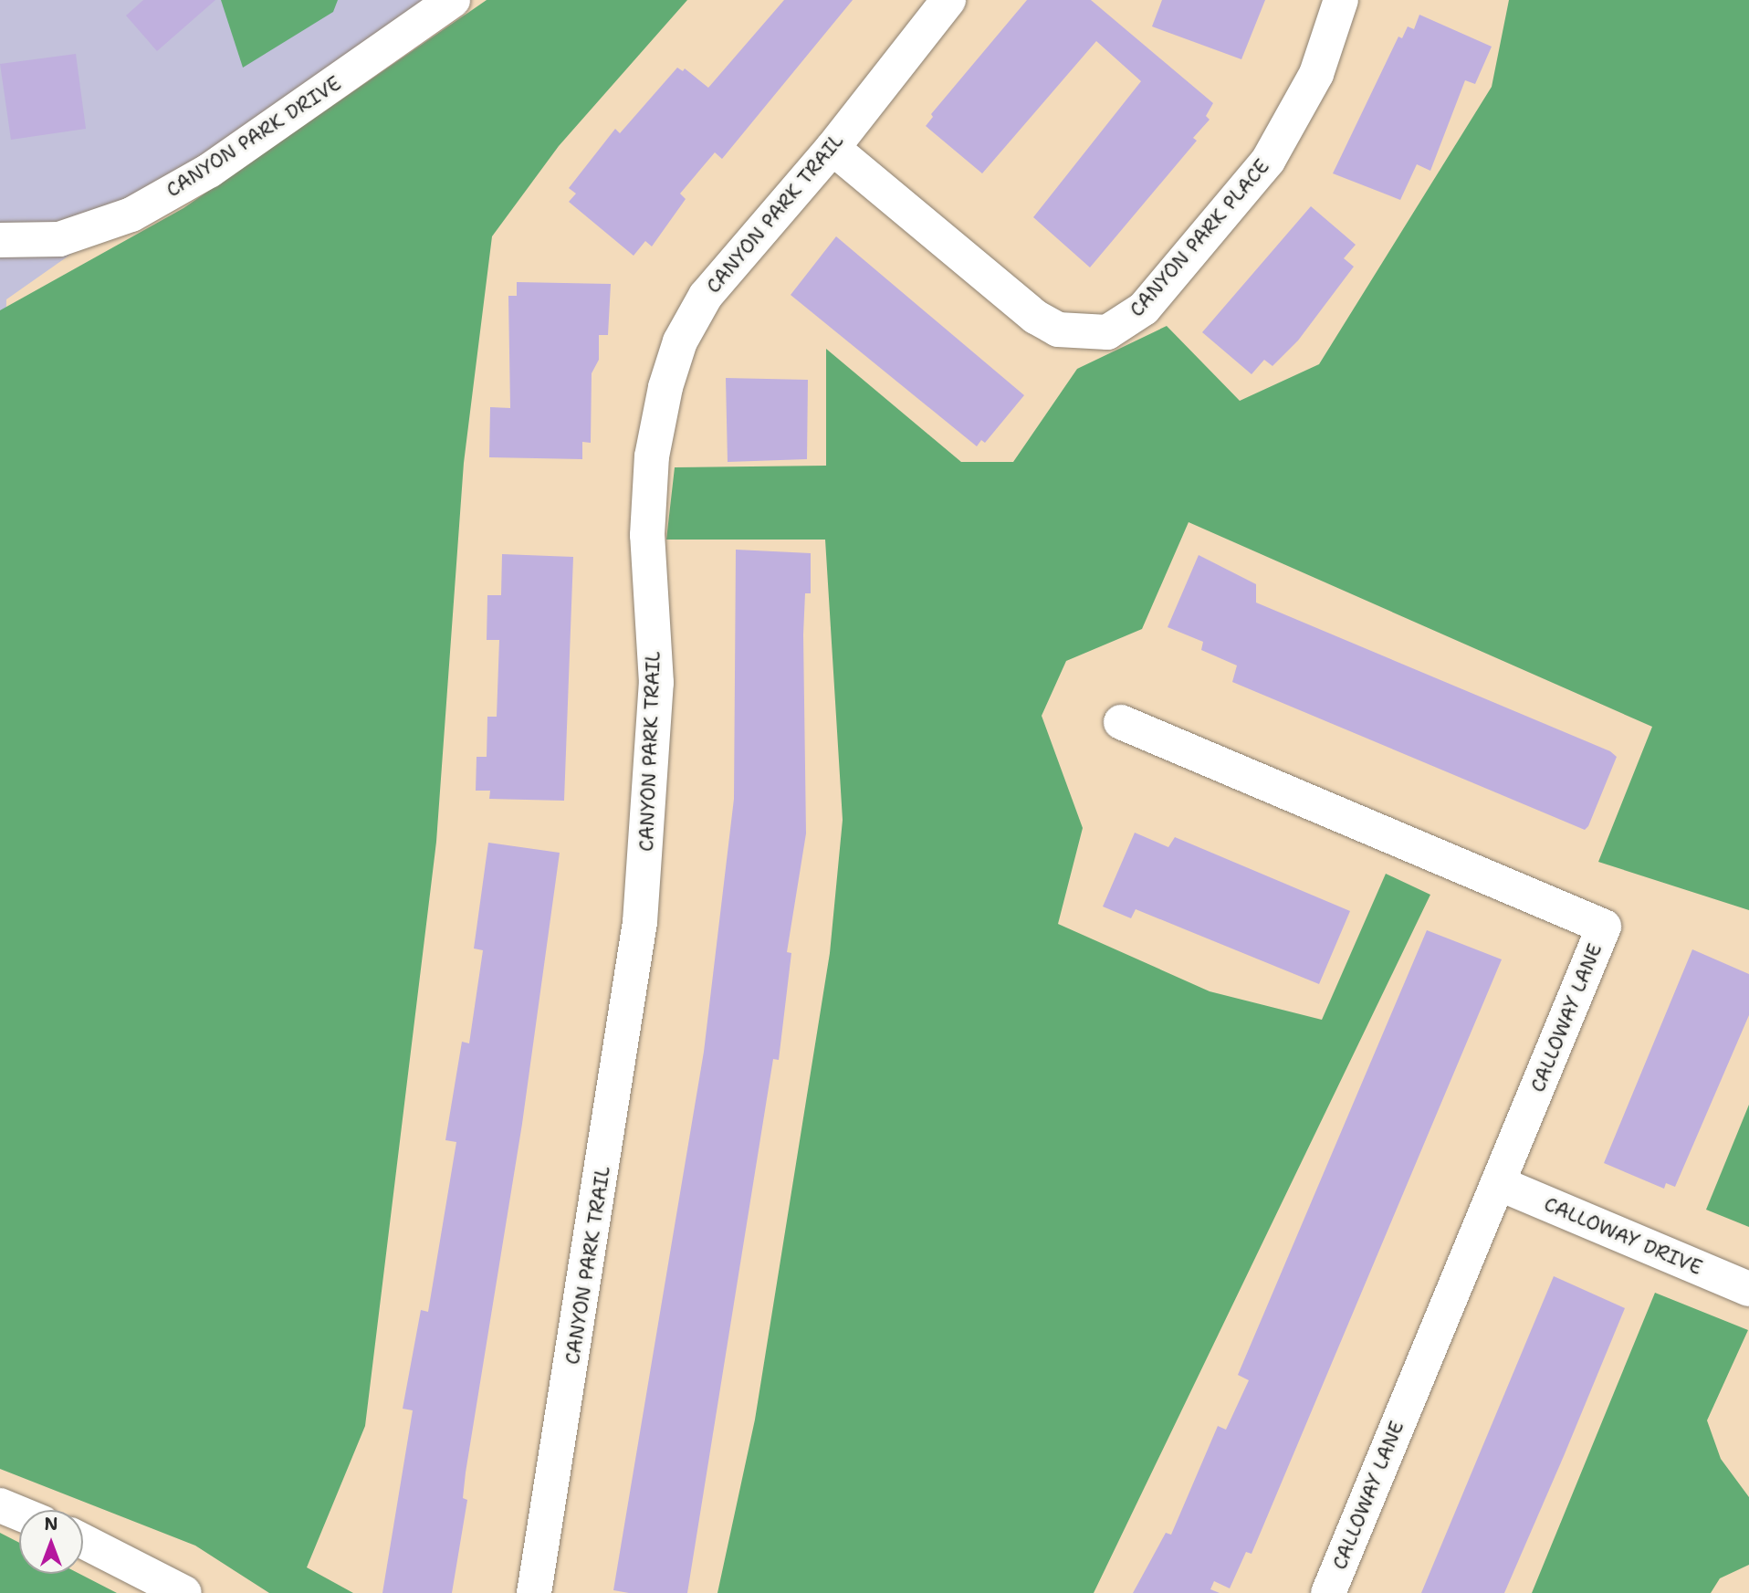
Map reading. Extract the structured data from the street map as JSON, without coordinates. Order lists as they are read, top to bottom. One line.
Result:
{"streets":{"street":["CANYON PARK DRIVE","CANYON PARK TRAIL","CANYON PARK PLACE","CALLOWAY LANE","CALLOWAY DRIVE"]},"crossings":[["CANYON PARK TRAIL","CANYON PARK PLACE"],["CALLOWAY LANE","CALLOWAY DRIVE"]],"north":"top"}
